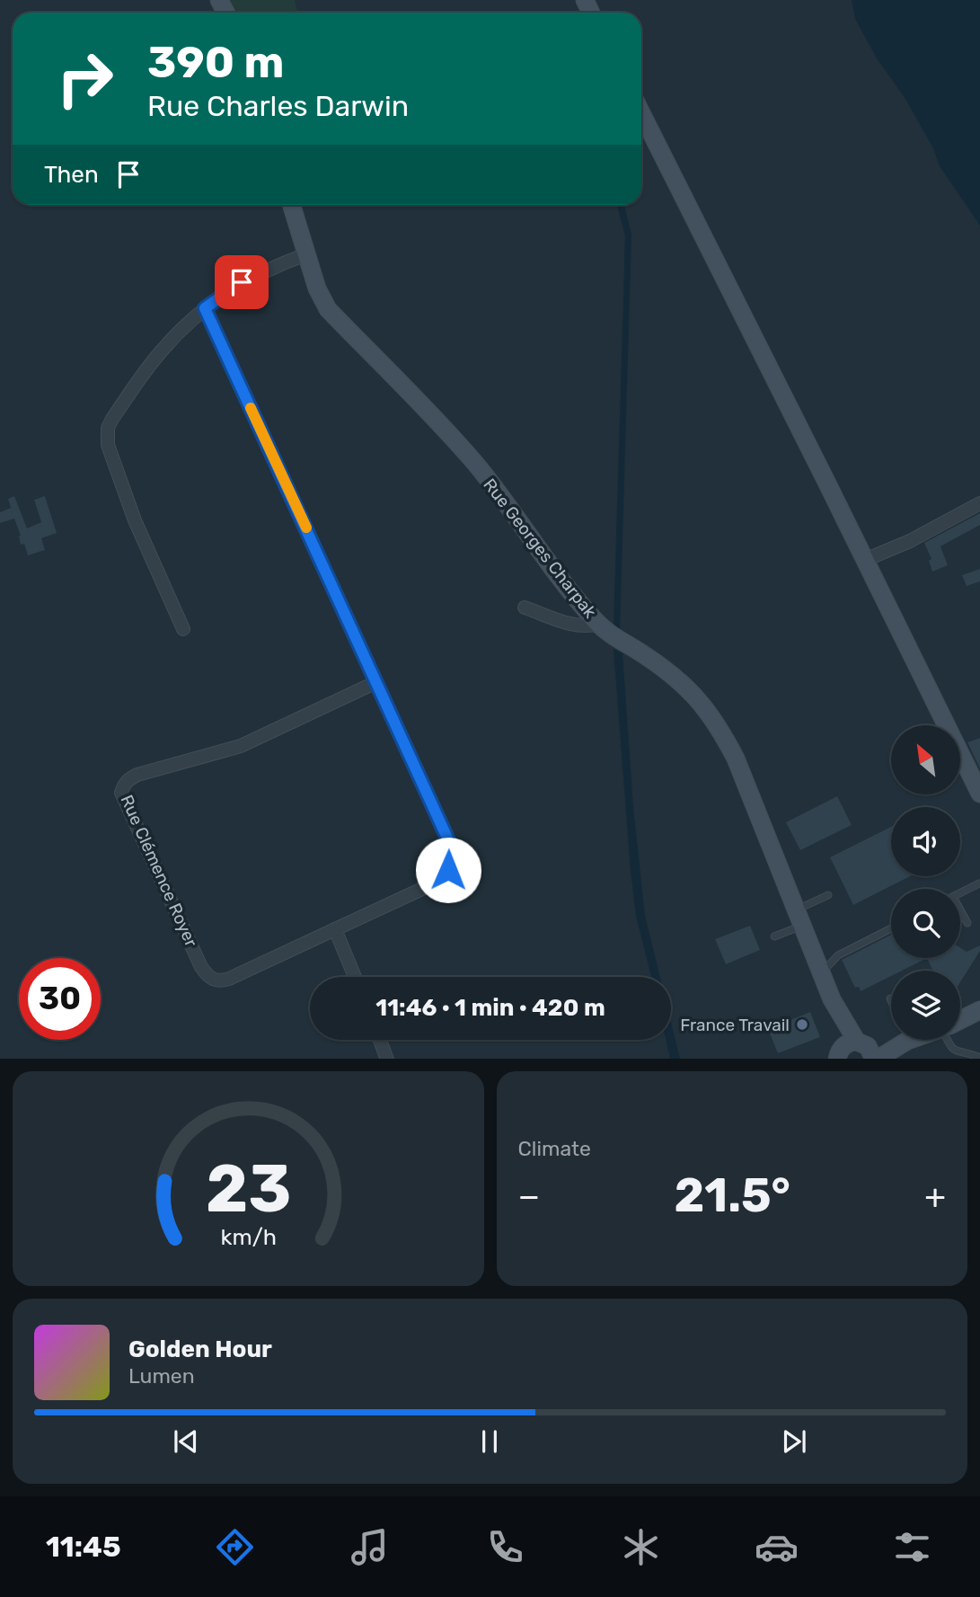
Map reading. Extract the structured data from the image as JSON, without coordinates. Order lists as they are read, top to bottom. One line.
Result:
{"streets":{"street":["Rue Georges Charpak","Rue Clémence Royer"]},"places":["France Travail"],"north":"top left","page":{"turn":["390 m","Rue Charles Darwin"],"then":"Then","limit":"30","trip":"11:46 · 1 min · 420 m","tile":"Climate","heat":["−","21.5°","+"],"song":["Golden Hour","Lumen"],"tabs":"11:45","gauge":["23","km/h"]}}
